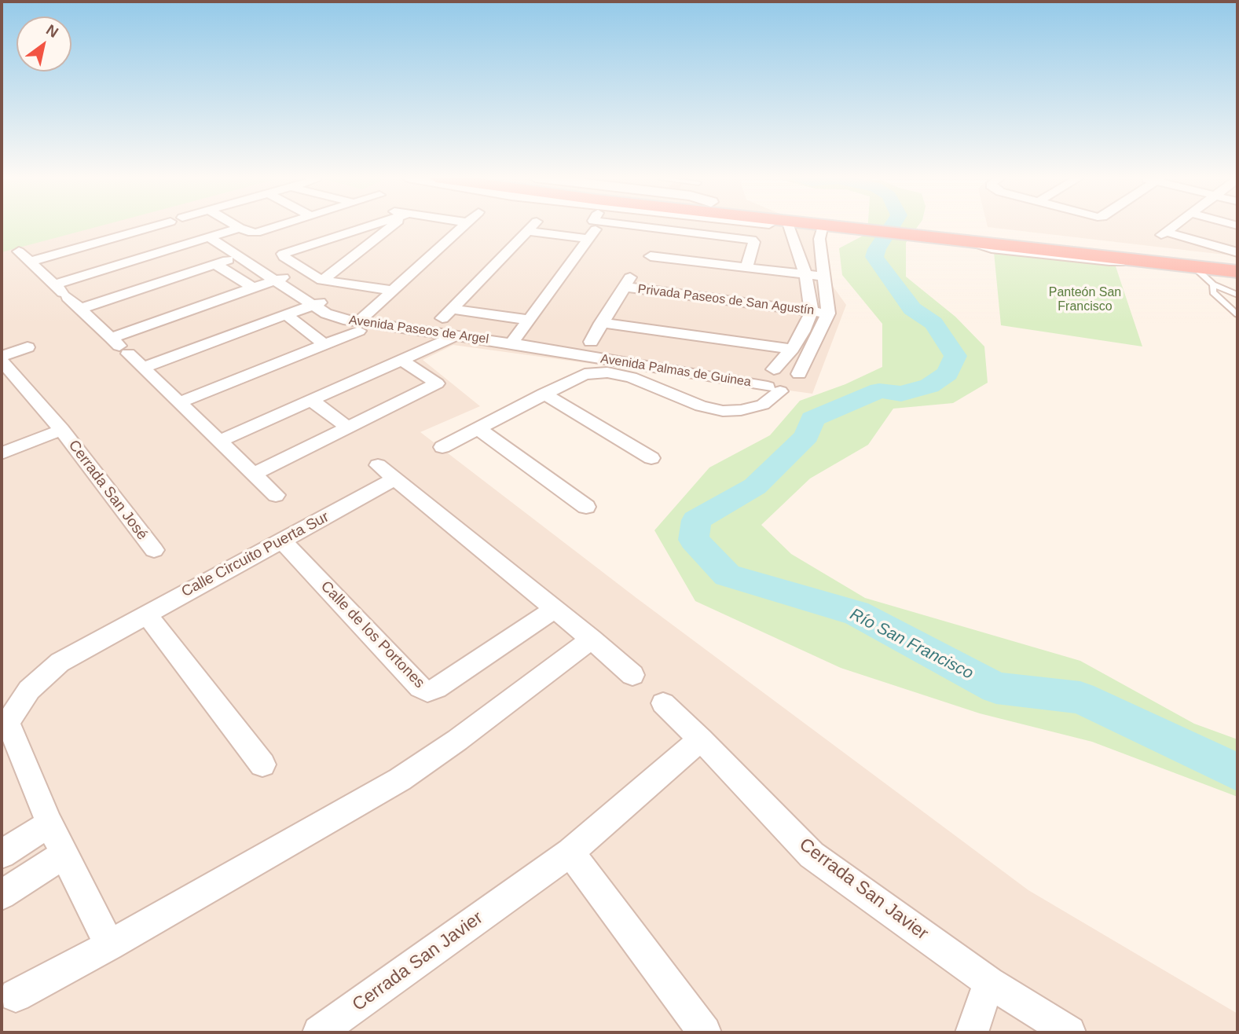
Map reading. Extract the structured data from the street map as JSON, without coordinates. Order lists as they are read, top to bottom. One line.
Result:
{"streets":{"street":["Privada Paseos de San Agustín","Avenida Paseos de Argel","Avenida Palmas de Guinea","Cerrada San José","Calle Circuito Puerta Sur","Calle de los Portones","Cerrada San Javier"]},"crossings":[["Privada Paseos de San Agustín","Avenida Paseos de Argel"],["Privada Paseos de San Agustín","Avenida Palmas de Guinea"],["Avenida Paseos de Argel","Avenida Palmas de Guinea"],["Calle Circuito Puerta Sur","Calle de los Portones"]],"water":["Río San Francisco"],"parks":["Panteón San Francisco"],"north":"top right"}
